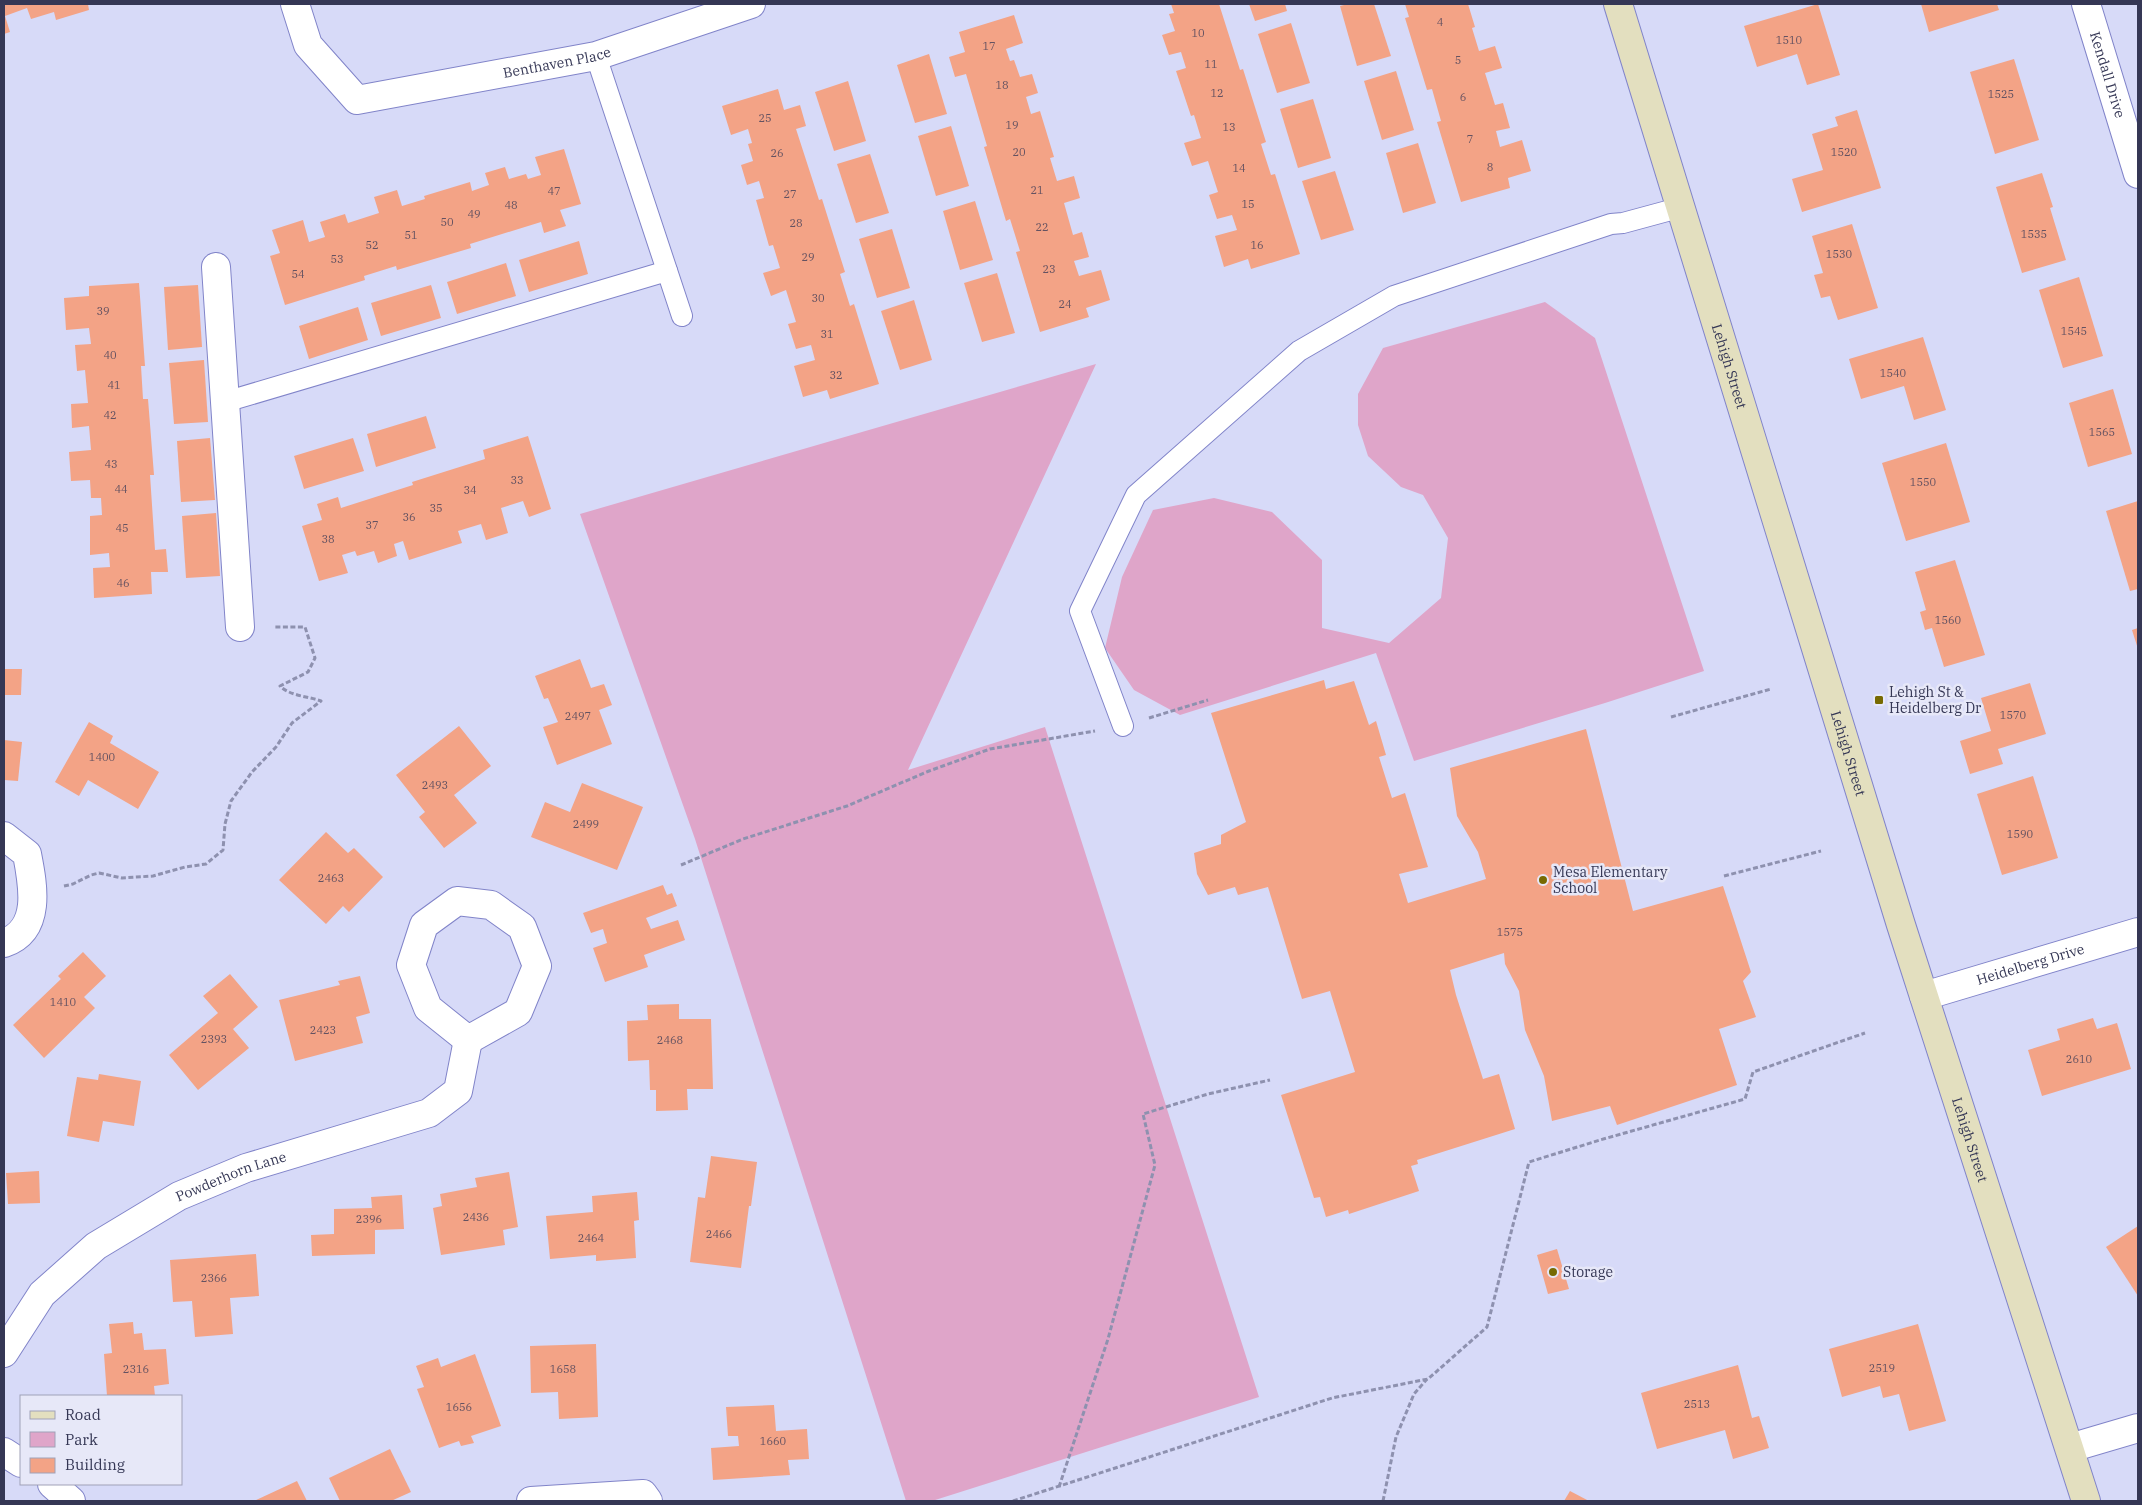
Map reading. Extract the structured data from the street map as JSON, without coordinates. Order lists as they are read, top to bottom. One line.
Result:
{"streets":{"street":["Benthaven Place","Kendall Drive","Lehigh Street","Heidelberg Drive","Powderhorn Lane"]},"crossings":[["Lehigh Street","Heidelberg Drive"]],"places":{"transit":["Lehigh St & Heidelberg Dr"],"other":["Mesa Elementary School","Storage"]},"house_numbers":["4","10","1510","17","5","11","18","12","1525","6","25","19","13","7","20","1520","26","8","14","21","47","27","15","48","49","50","28","22","1535","51","52","16","1530","29","53","23","54","30","24","39","1545","31","40","1540","32","41","42","1565","43","33","1550","44","34","35","36","37","45","38","46","1560","1570","2497","1400","2493","2499","1590","2463","1575","1410","2423","2393","2468","2610","2436","2396","2466","2464","2366","2519","2316","1658","2513","1656","1660"],"legend":["Road","Park","Building"]}
